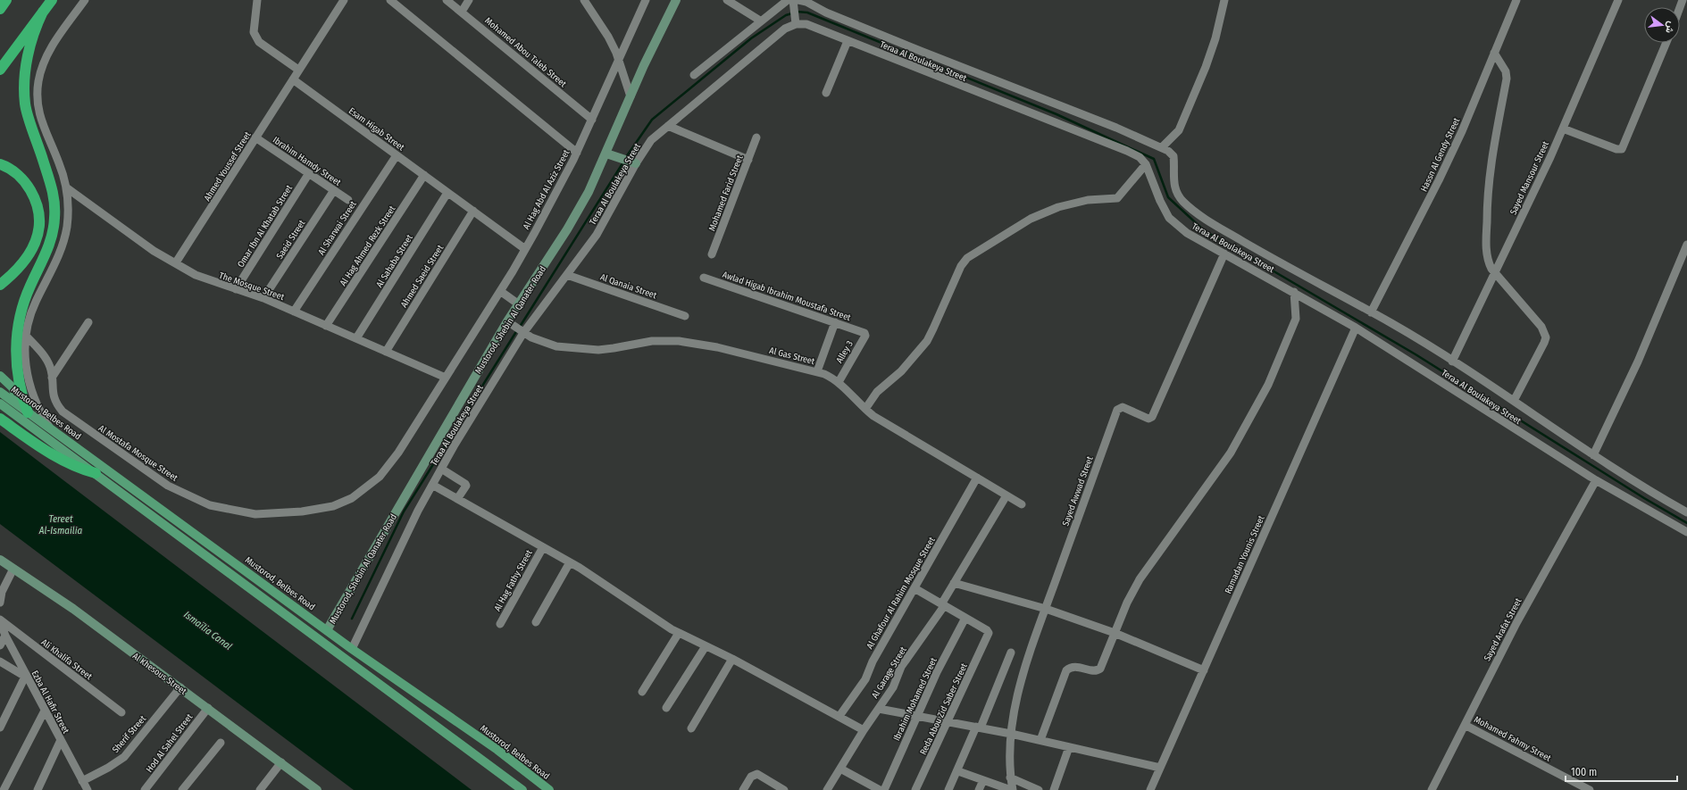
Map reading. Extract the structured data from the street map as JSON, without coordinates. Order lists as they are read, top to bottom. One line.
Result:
{"streets":{"main road":["Mustorod, Shebin Al Qanater Road","Mustorod, Belbes Road","Al Khesous Street"],"street":["Mohamed Abou Taleb Street","Teraa Al Boulakeya Street","Esam Higab Street","Hassn Al Gendy Street","Ibrahim Hamdy Street","Ahmed Youssef Street","Sayed Mansour Street","Al Hag Abd Al Aziz Street","Mohamed Farid Street","Omar Ibn Al Khatab Street","Al Sharwai Street","Saeid Street","Al Hag Ahmed Rezk Street","Al Sahaba Street","Ahmed Saeid Street","The Mosque Street","Al Qanaia Street","Awlad Higab Ibrahim Moustafa Street","Alley 3","Al Gas Street","Al Mostafa Mosque Street","Sayed Awwad Street","Ramadan Younis Street","Al Hag Fathy Street","Al Ghafour Al Rahim Mosque Street","Sayed Arafat Street","Ali Khalifa Street","Al Garage Street","Ibrahim Mohamed Street","Ezba Al Hafir Street","Reda Abou Zid Saber Street","Sherif Street","Mohamed Fahmy Street","Hod Al Sahel Street"]},"crossings":[["Mohamed Abou Taleb Street","Al Hag Abd Al Aziz Street"],["Teraa Al Boulakeya Street","Hassn Al Gendy Street"],["Teraa Al Boulakeya Street","Sayed Mansour Street"],["Teraa Al Boulakeya Street","Al Qanaia Street"],["Teraa Al Boulakeya Street","Al Gas Street"],["Teraa Al Boulakeya Street","Mustorod, Belbes Road"],["Teraa Al Boulakeya Street","Sayed Awwad Street"],["Teraa Al Boulakeya Street","Ramadan Younis Street"],["Teraa Al Boulakeya Street","Sayed Arafat Street"],["Esam Higab Street","Ahmed Youssef Street"],["Esam Higab Street","Al Hag Abd Al Aziz Street"],["Esam Higab Street","Al Sharwai Street"],["Esam Higab Street","Al Hag Ahmed Rezk Street"],["Esam Higab Street","Al Sahaba Street"],["Esam Higab Street","Ahmed Saeid Street"],["Ibrahim Hamdy Street","Ahmed Youssef Street"],["Ibrahim Hamdy Street","Omar Ibn Al Khatab Street"],["Ibrahim Hamdy Street","Saeid Street"],["Ahmed Youssef Street","The Mosque Street"],["Al Hag Abd Al Aziz Street","The Mosque Street"],["Al Hag Abd Al Aziz Street","Al Mostafa Mosque Street"],["Omar Ibn Al Khatab Street","The Mosque Street"],["Al Sharwai Street","The Mosque Street"],["Saeid Street","The Mosque Street"],["Al Hag Ahmed Rezk Street","The Mosque Street"],["Al Sahaba Street","The Mosque Street"],["Ahmed Saeid Street","The Mosque Street"],["The Mosque Street","Al Mostafa Mosque Street"],["Awlad Higab Ibrahim Moustafa Street","Alley 3"],["Mustorod, Shebin Al Qanater Road","Al Gas Street"],["Mustorod, Shebin Al Qanater Road","Mustorod, Belbes Road"],["Alley 3","Al Gas Street"],["Al Gas Street","Al Ghafour Al Rahim Mosque Street"],["Al Gas Street","Al Garage Street"],["Sayed Arafat Street","Mohamed Fahmy Street"],["Ali Khalifa Street","Ezba Al Hafir Street"],["Al Khesous Street","Sherif Street"],["Al Khesous Street","Hod Al Sahel Street"],["Ibrahim Mohamed Street","Reda Abou Zid Saber Street"],["Ezba Al Hafir Street","Sherif Street"]],"water":["Tereet Al-Ismailia","Ismaïlia Canal"],"scale_bar":"100 m","north":"right"}
